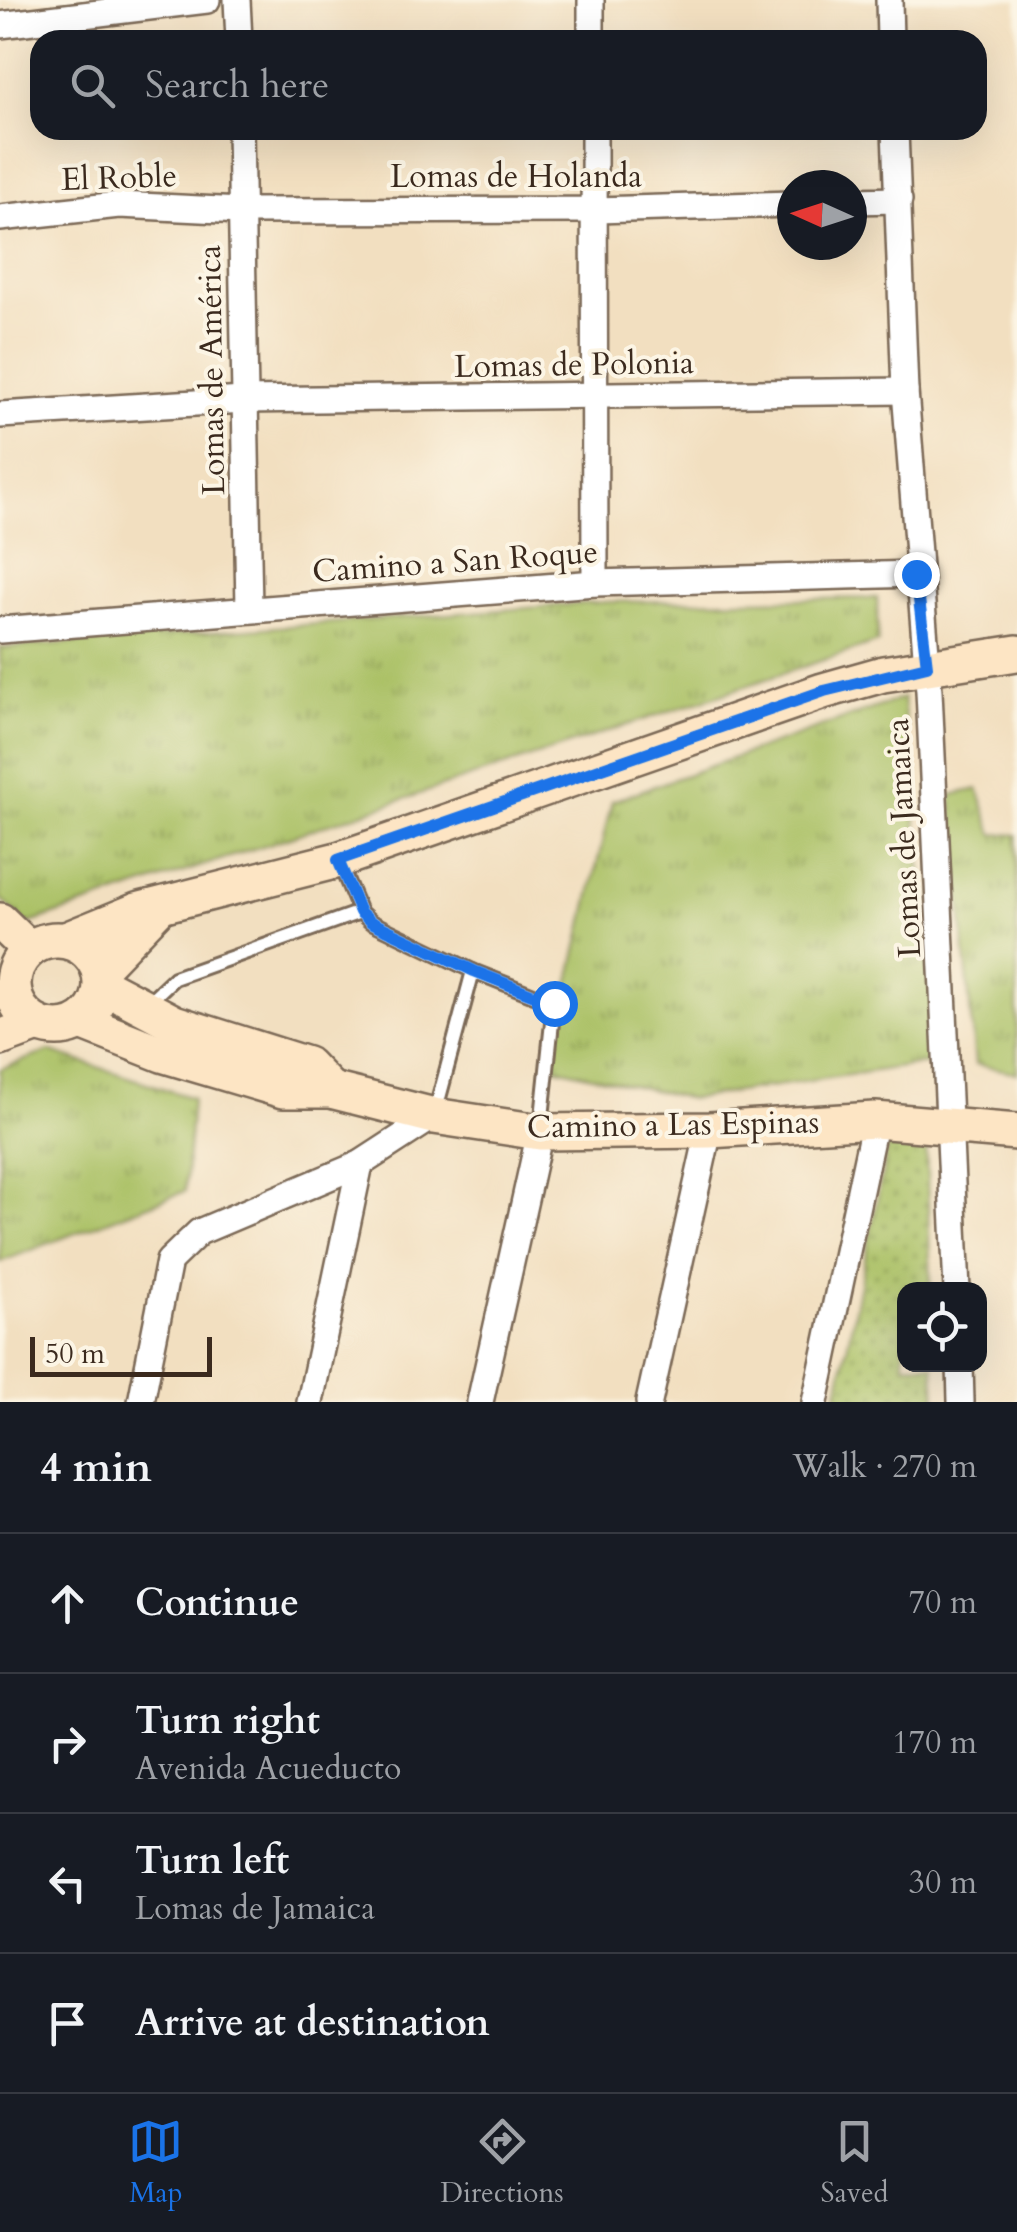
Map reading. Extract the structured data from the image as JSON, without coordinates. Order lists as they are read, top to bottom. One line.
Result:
{"streets":{"street":["Lomas de Holanda","El Roble","Lomas de Polonia","Lomas de América","Camino a San Roque","Lomas de Jamaica","Camino a Las Espinas"]},"crossings":[["Lomas de Holanda","El Roble"],["Lomas de Holanda","Lomas de América"],["El Roble","Lomas de América"],["Lomas de Polonia","Lomas de América"],["Lomas de Polonia","Lomas de Jamaica"],["Lomas de América","Camino a San Roque"],["Camino a San Roque","Lomas de Jamaica"],["Lomas de Jamaica","Camino a Las Espinas"]],"scale_bar":"50 m","north":"left","page":{"search":"Search here","scale":"50 m","heading":["4 min","Walk · 270 m"],"list":[["Continue","70 m"],["Turn right","Avenida Acueducto","170 m"],["Turn left","Lomas de Jamaica","30 m"],"Arrive at destination"],"nav":["Map","Directions","Saved"]}}
